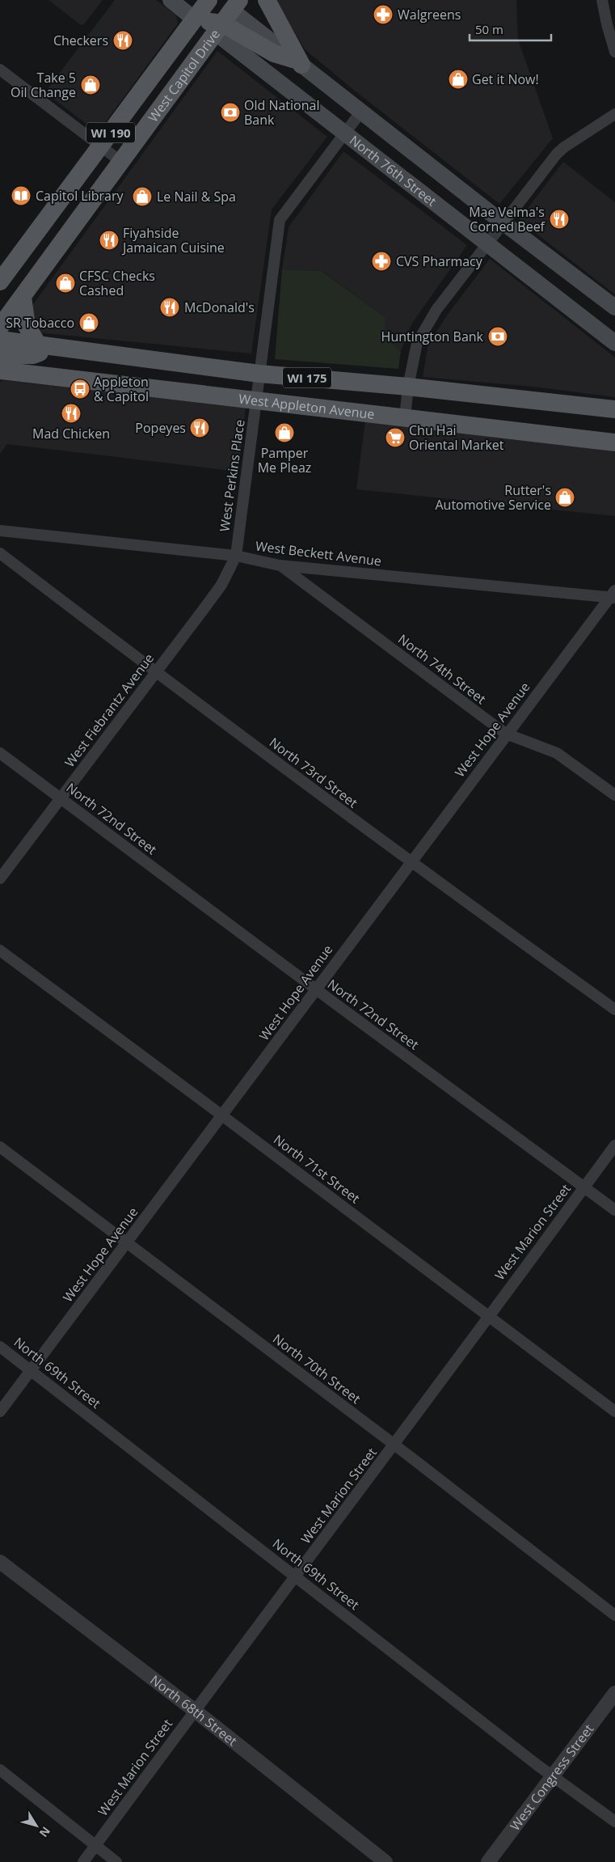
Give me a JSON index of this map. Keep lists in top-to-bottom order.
{
  "streets": {
    "main road": [
      "West Capitol Drive",
      "WI 190",
      "North 76th Street",
      "WI 175",
      "West Appleton Avenue"
    ],
    "street": [
      "West Perkins Place",
      "West Beckett Avenue",
      "North 74th Street",
      "West Fiebrantz Avenue",
      "West Hope Avenue",
      "North 73rd Street",
      "North 72nd Street",
      "North 71st Street",
      "West Marion Street",
      "North 70th Street",
      "North 69th Street",
      "North 68th Street",
      "West Congress Street"
    ]
  },
  "crossings": [
    ["West Capitol Drive", "North 76th Street"],
    ["North 76th Street", "West Perkins Place"],
    ["West Appleton Avenue", "West Perkins Place"],
    ["West Perkins Place", "West Beckett Avenue"],
    ["West Perkins Place", "West Fiebrantz Avenue"],
    ["West Beckett Avenue", "North 74th Street"],
    ["West Beckett Avenue", "West Fiebrantz Avenue"],
    ["West Beckett Avenue", "West Hope Avenue"],
    ["North 74th Street", "West Hope Avenue"],
    ["West Fiebrantz Avenue", "North 73rd Street"],
    ["West Fiebrantz Avenue", "North 72nd Street"],
    ["West Hope Avenue", "North 73rd Street"],
    ["West Hope Avenue", "North 72nd Street"],
    ["West Hope Avenue", "North 71st Street"],
    ["West Hope Avenue", "North 70th Street"],
    ["West Hope Avenue", "North 69th Street"],
    ["North 72nd Street", "West Marion Street"],
    ["North 71st Street", "West Marion Street"],
    ["West Marion Street", "North 70th Street"],
    ["West Marion Street", "North 69th Street"],
    ["West Marion Street", "North 68th Street"],
    ["North 69th Street", "West Congress Street"]
  ],
  "places": {
    "pharmacy": ["Walgreens", "CVS Pharmacy"],
    "restaurant": [
      "Checkers",
      "Mae Velma's Corned Beef",
      "Fiyahside Jamaican Cuisine",
      "McDonald's",
      "Mad Chicken",
      "Popeyes"
    ],
    "shop": [
      "Get it Now!",
      "Take 5 Oil Change",
      "Le Nail & Spa",
      "CFSC Checks Cashed",
      "SR Tobacco",
      "Pamper Me Pleaz",
      "Rutter's Automotive Service"
    ],
    "bank": ["Old National Bank", "Huntington Bank"],
    "library": ["Capitol Library"],
    "bus stop": ["Appleton & Capitol"],
    "supermarket": ["Chu Hai Oriental Market"]
  },
  "scale_bar": "50 m",
  "north": "bottom right"
}
